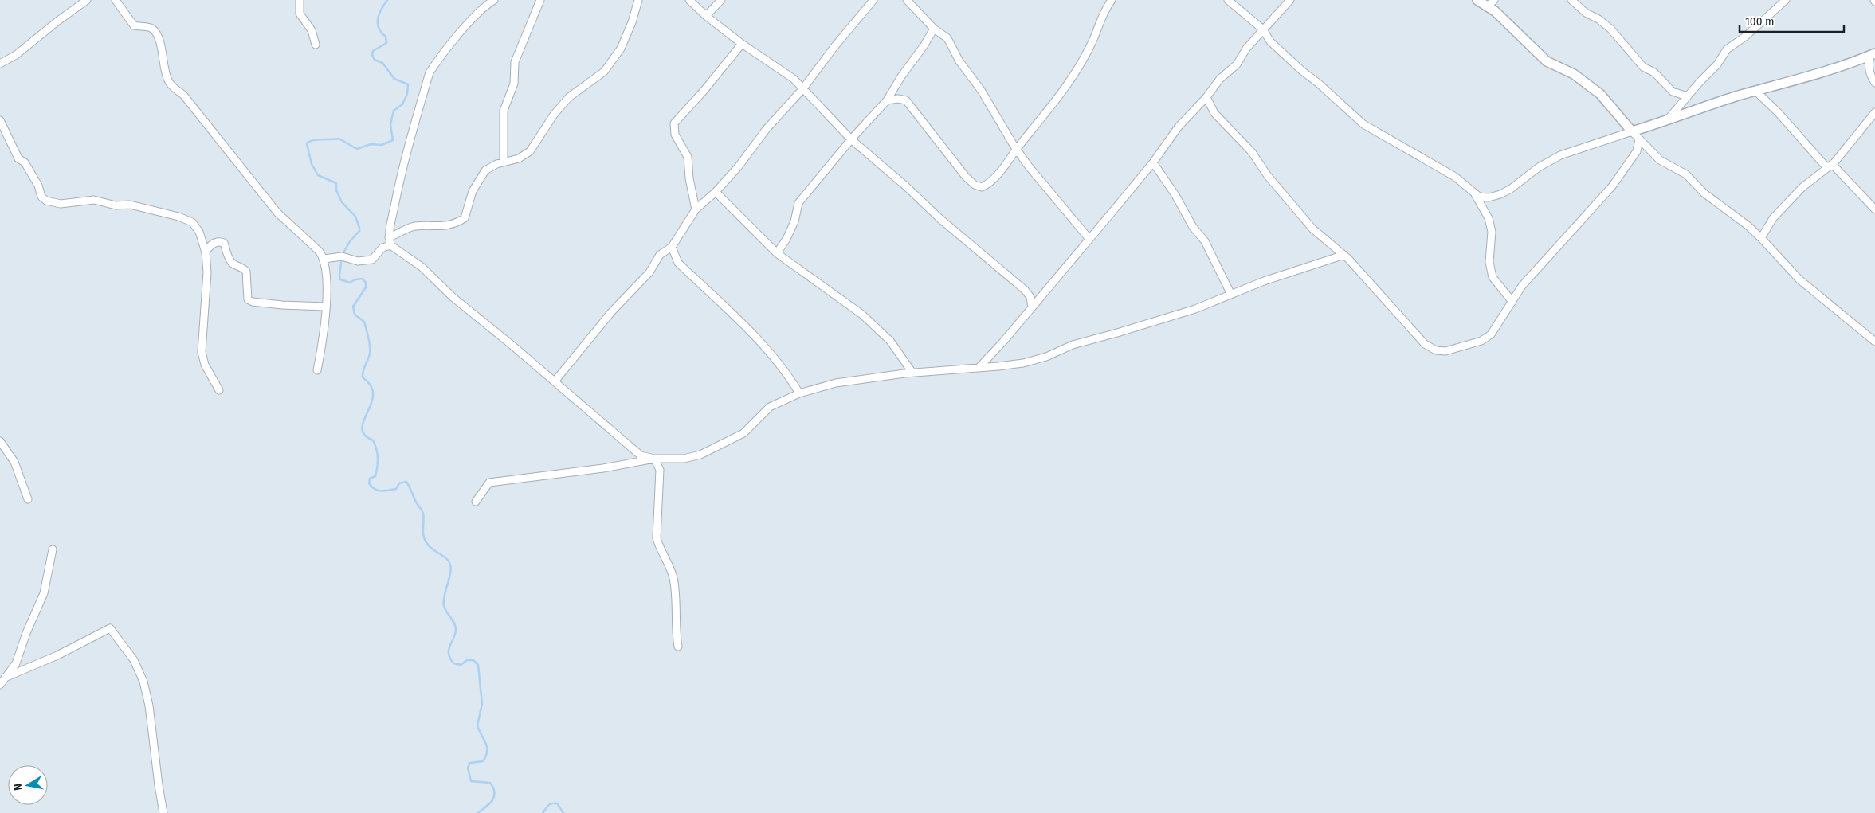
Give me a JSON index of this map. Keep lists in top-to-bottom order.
{
  "scale_bar": "100 m",
  "north": "left"
}
